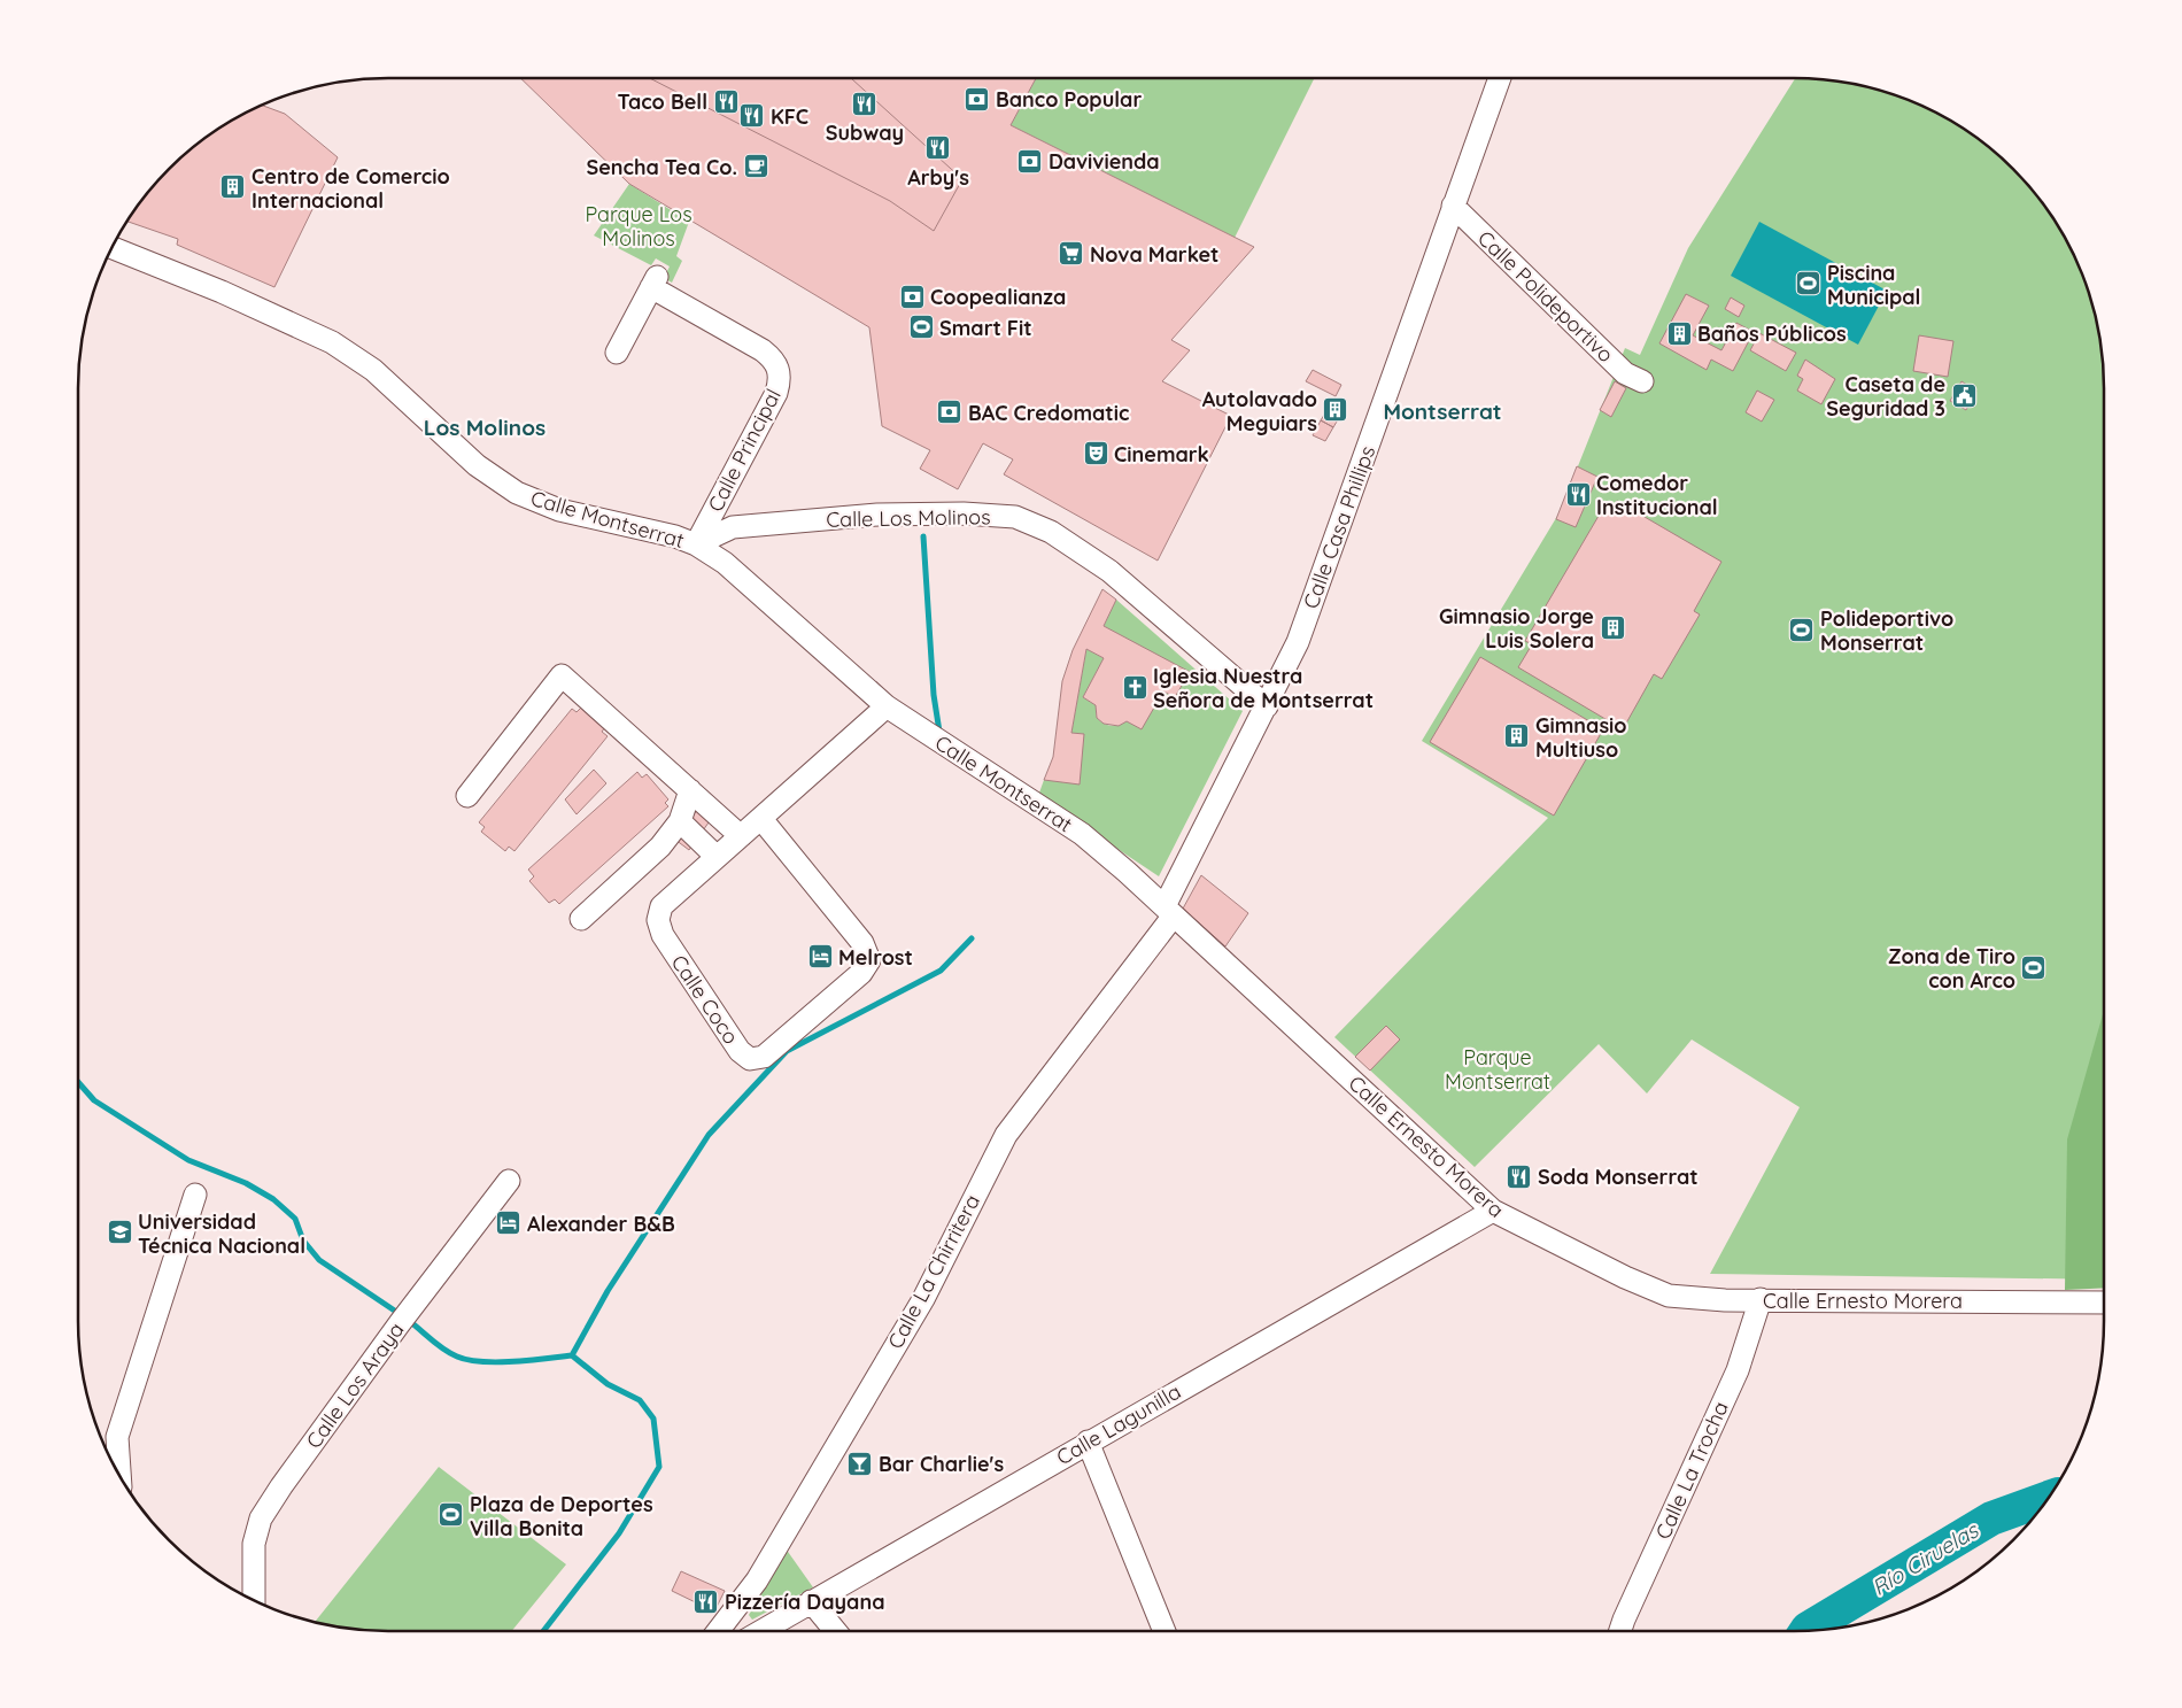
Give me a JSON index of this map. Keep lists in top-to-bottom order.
{
  "streets": {
    "street": [
      "Calle Polideportivo",
      "Calle Principal",
      "Calle Los Molinos",
      "Calle Montserrat",
      "Calle Casa Phillips",
      "Calle Coco",
      "Calle Ernesto Morera",
      "Calle La Chirritera",
      "Calle Los Araya",
      "Calle Lagunilla",
      "Calle La Trocha"
    ]
  },
  "crossings": [
    ["Calle Polideportivo", "Calle Casa Phillips"],
    ["Calle Principal", "Calle Los Molinos"],
    ["Calle Principal", "Calle Montserrat"],
    ["Calle Los Molinos", "Calle Montserrat"],
    ["Calle Los Molinos", "Calle Casa Phillips"],
    ["Calle Montserrat", "Calle Casa Phillips"],
    ["Calle Montserrat", "Calle Coco"],
    ["Calle Montserrat", "Calle Ernesto Morera"],
    ["Calle Montserrat", "Calle La Chirritera"],
    ["Calle Casa Phillips", "Calle Ernesto Morera"],
    ["Calle Casa Phillips", "Calle La Chirritera"],
    ["Calle Ernesto Morera", "Calle La Chirritera"],
    ["Calle Ernesto Morera", "Calle Lagunilla"],
    ["Calle Ernesto Morera", "Calle La Trocha"]
  ],
  "districts": ["Montserrat", "Los Molinos"],
  "water": ["Río Ciruelas"],
  "parks": ["Parque Los Molinos", "Parque Montserrat"],
  "places": {
    "bank": [
      "Banco Popular",
      "Davivienda",
      "Coopealianza",
      "BAC Credomatic"
    ],
    "restaurant": [
      "Taco Bell",
      "Subway",
      "KFC",
      "Arby's",
      "Comedor Institucional",
      "Soda Monserrat",
      "Pizzería Dayana"
    ],
    "cafe": ["Sencha Tea Co."],
    "building": [
      "Centro de Comercio Internacional",
      "Baños Públicos",
      "Autolavado Meguiars",
      "Gimnasio Jorge Luis Solera",
      "Gimnasio Multiuso"
    ],
    "supermarket": ["Nova Market"],
    "sports": [
      "Piscina Municipal",
      "Smart Fit",
      "Polideportivo Monserrat",
      "Zona de Tiro con Arco",
      "Plaza de Deportes Villa Bonita"
    ],
    "public building": ["Caseta de Seguridad 3"],
    "theatre": ["Cinemark"],
    "church": ["Iglesia Nuestra Señora de Montserrat"],
    "hotel": ["Melrost", "Alexander B&B"],
    "school or university": ["Universidad Técnica Nacional"],
    "bar": ["Bar Charlie's"]
  }
}
